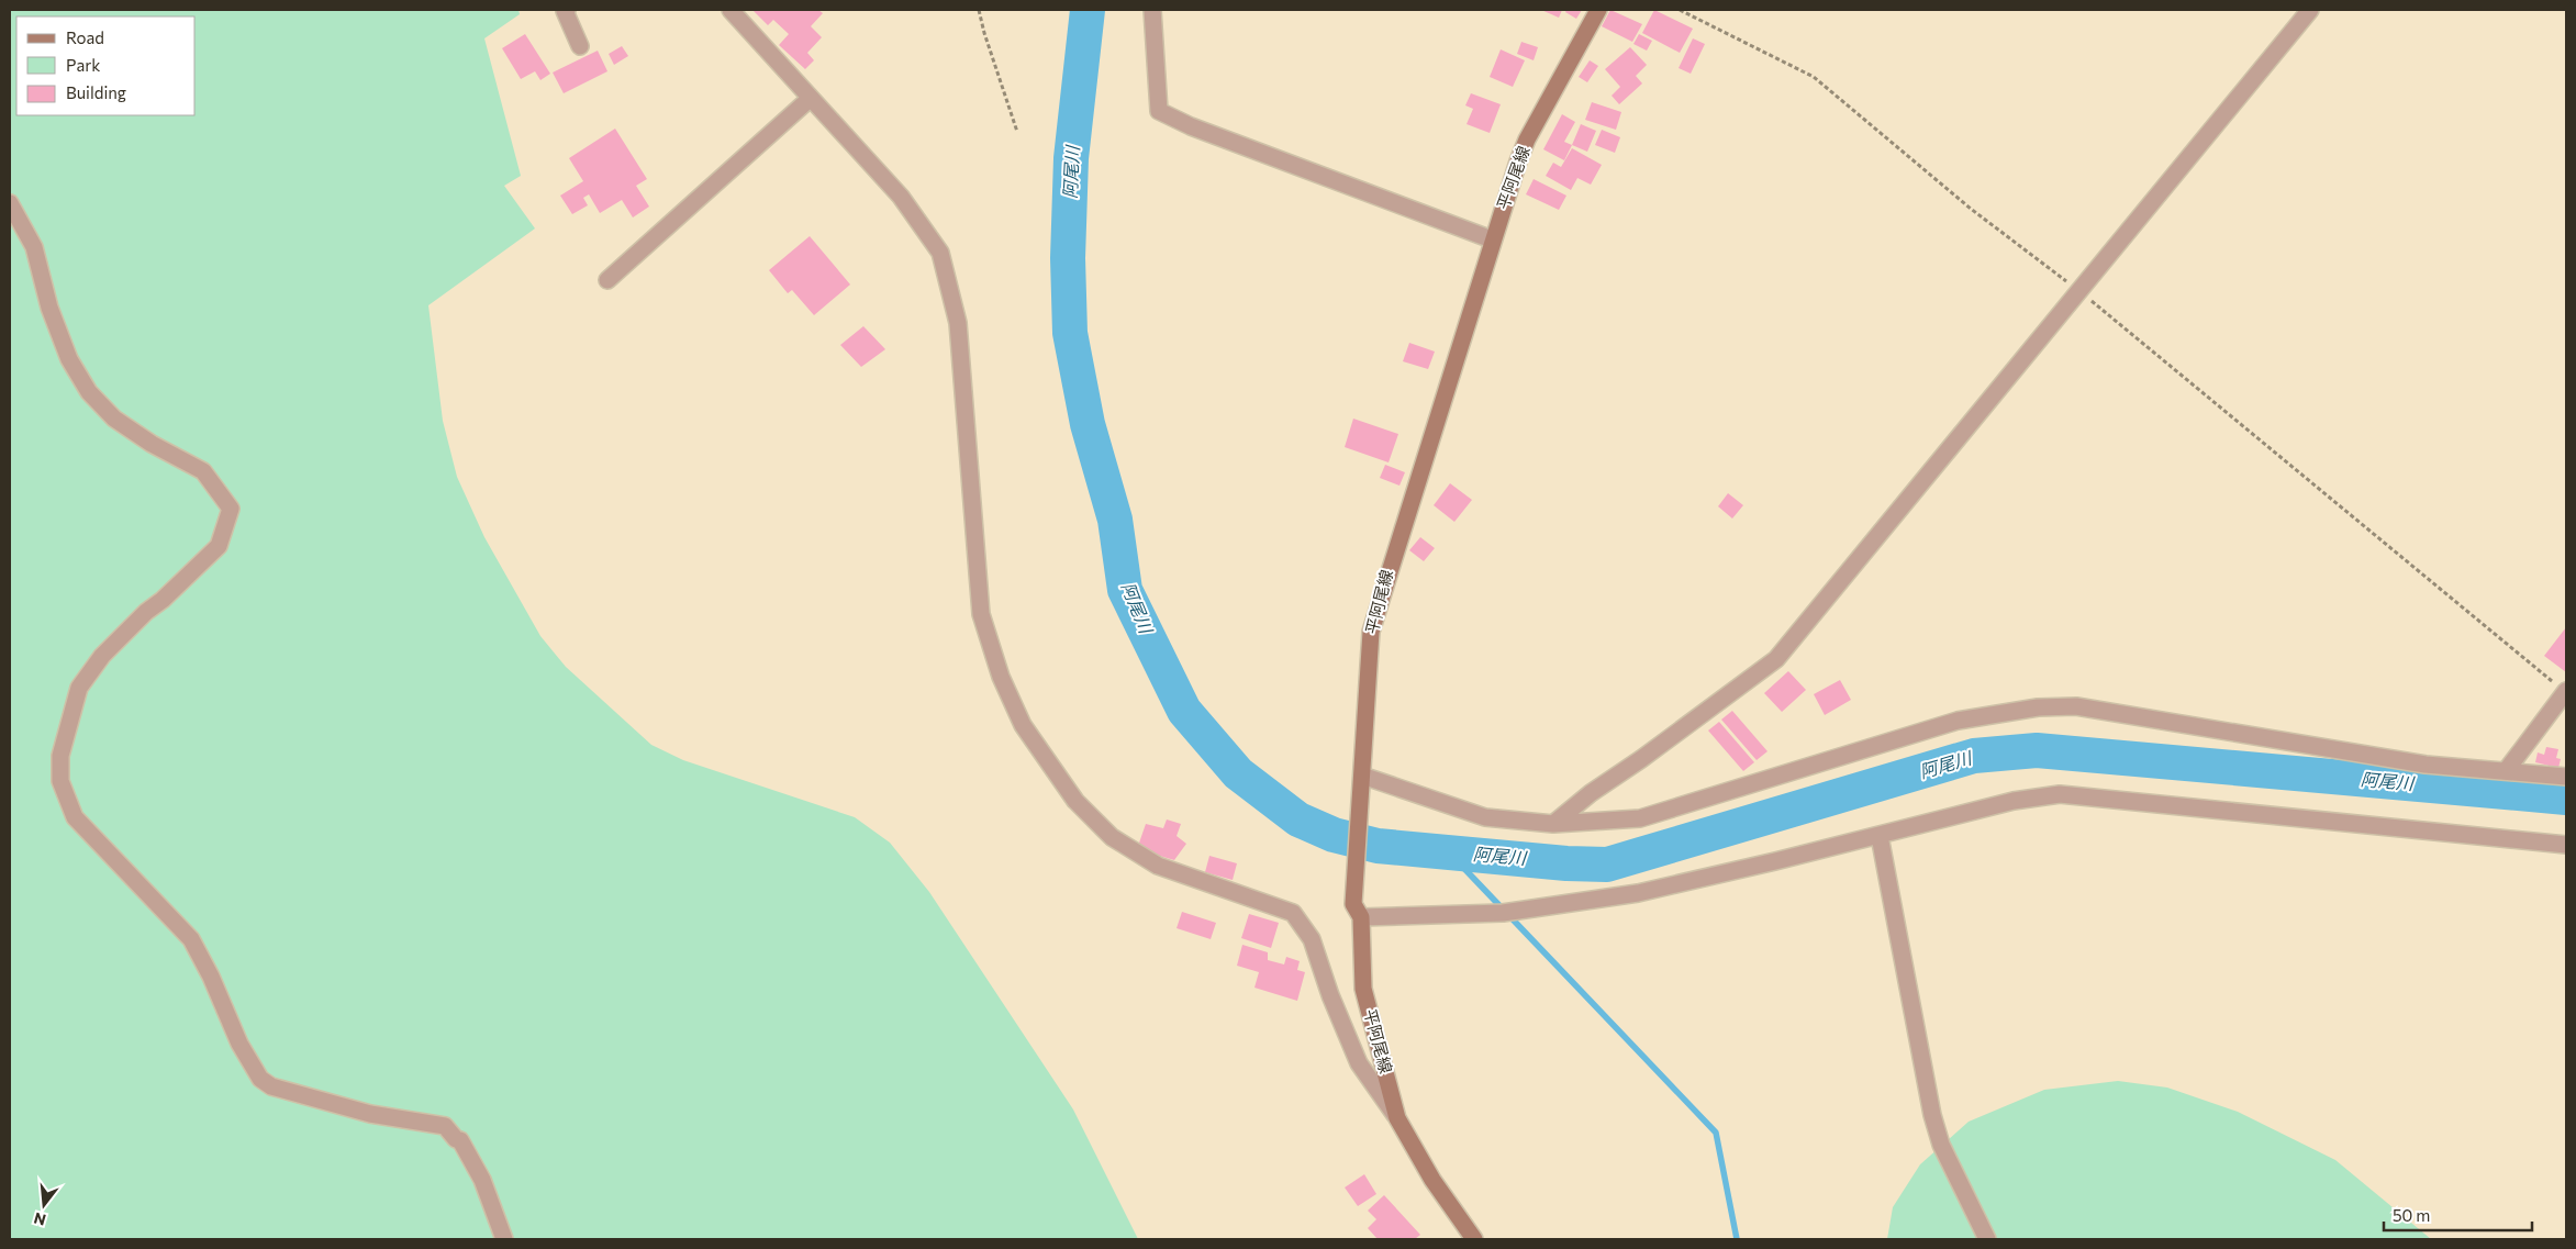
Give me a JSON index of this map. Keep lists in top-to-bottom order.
{
  "streets": {
    "main road": ["平阿尾線"]
  },
  "water": ["阿尾川"],
  "legend": ["Road", "Park", "Building"],
  "scale_bar": "50 m",
  "north": "bottom"
}
